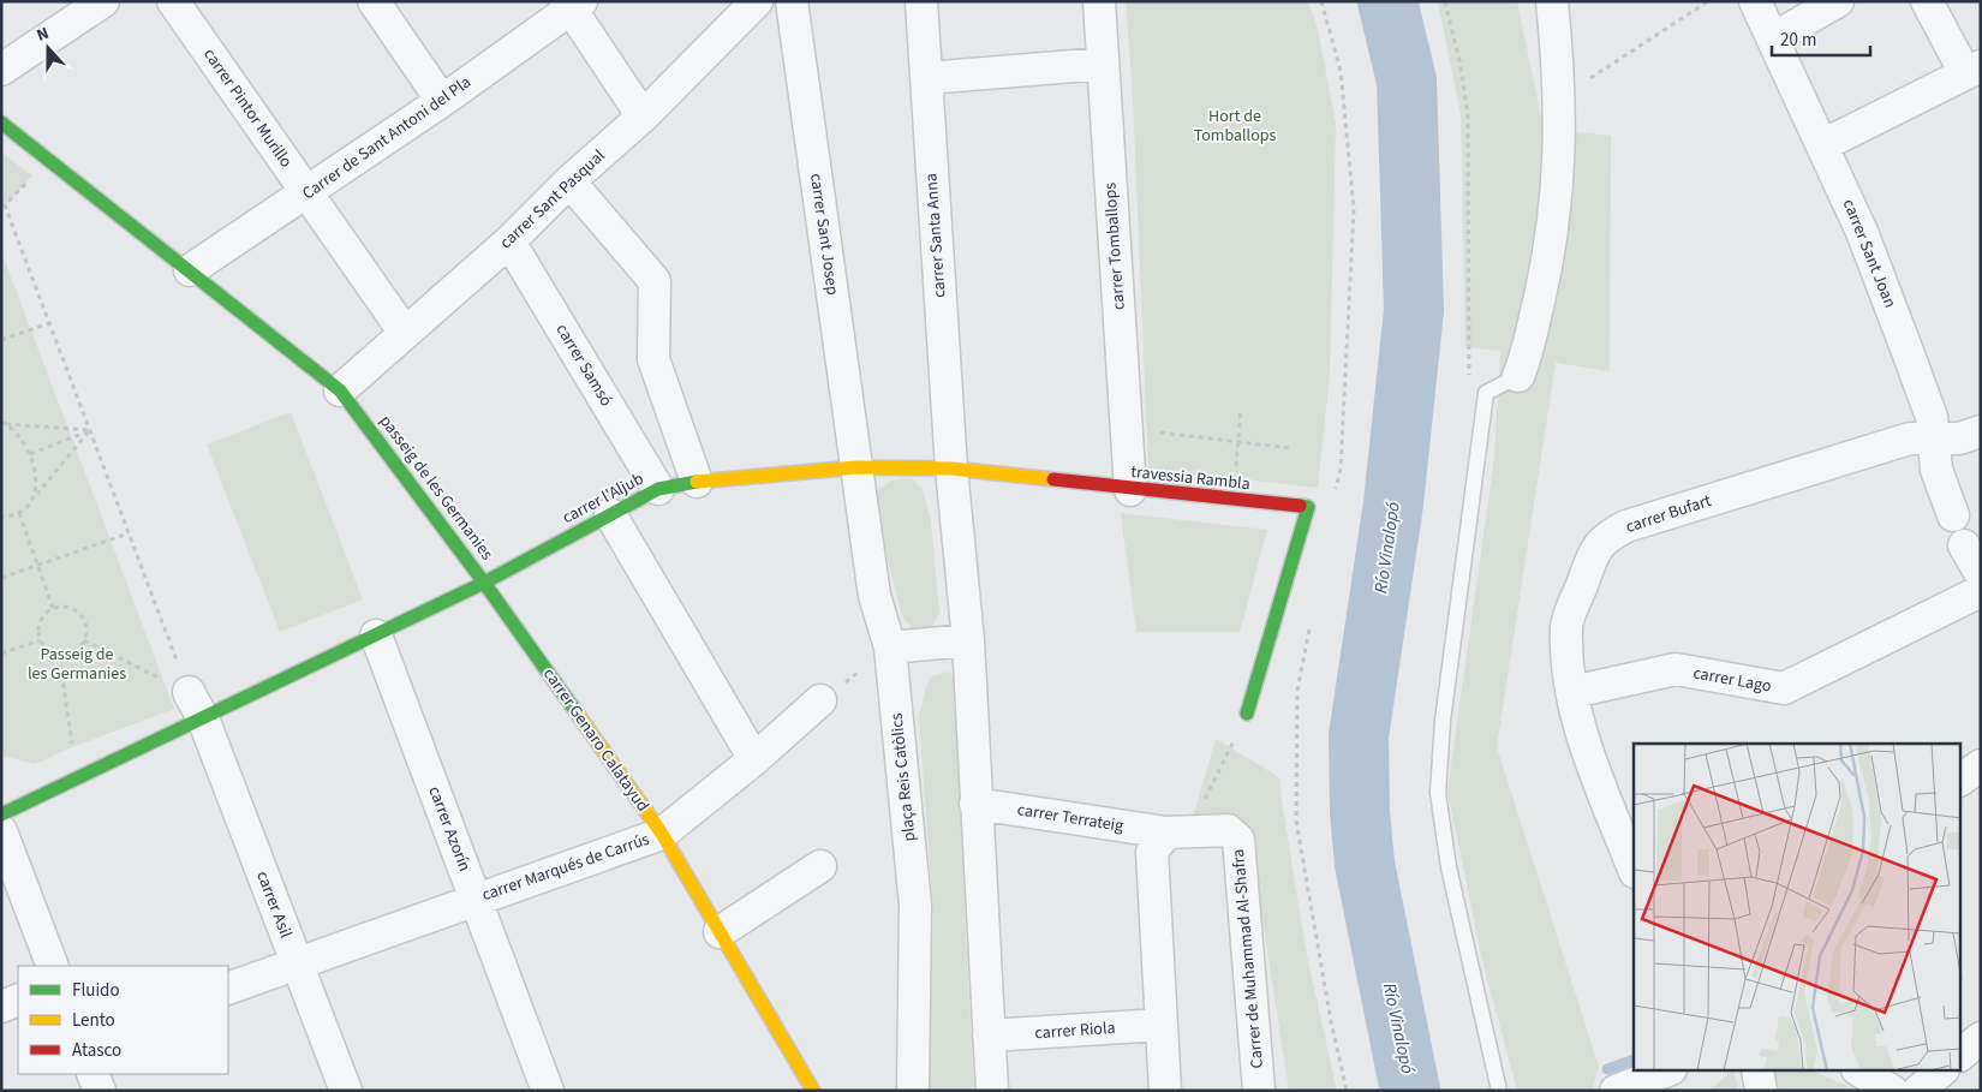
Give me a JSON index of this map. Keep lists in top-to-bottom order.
{
  "streets": {
    "street": [
      "carrer Pintor Murillo",
      "Carrer de Sant Antoni del Pla",
      "carrer Sant Pasqual",
      "carrer Sant Josep",
      "carrer Santa Anna",
      "carrer Tomballops",
      "carrer Sant Joan",
      "carrer Samsó",
      "travessia Rambla",
      "passeig de les Germanies",
      "carrer l'Aljub",
      "carrer Bufart",
      "carrer Lago",
      "carrer Genaro Calatayud",
      "plaça Reis Catòlics",
      "carrer Terrateig",
      "carrer Azorín",
      "carrer Marqués de Carrús",
      "carrer Asil",
      "Carrer de Muhammad Al-Shafra",
      "carrer Riola"
    ]
  },
  "crossings": [
    ["carrer Pintor Murillo", "Carrer de Sant Antoni del Pla"],
    ["carrer Pintor Murillo", "carrer Sant Pasqual"],
    ["Carrer de Sant Antoni del Pla", "passeig de les Germanies"],
    ["carrer Sant Pasqual", "carrer Samsó"],
    ["carrer Sant Pasqual", "passeig de les Germanies"],
    ["carrer Sant Josep", "travessia Rambla"],
    ["carrer Sant Josep", "carrer l'Aljub"],
    ["carrer Sant Josep", "plaça Reis Catòlics"],
    ["carrer Santa Anna", "travessia Rambla"],
    ["carrer Tomballops", "travessia Rambla"],
    ["carrer Sant Joan", "carrer Bufart"],
    ["carrer Samsó", "carrer l'Aljub"],
    ["travessia Rambla", "carrer l'Aljub"],
    ["travessia Rambla", "plaça Reis Catòlics"],
    ["passeig de les Germanies", "carrer l'Aljub"],
    ["passeig de les Germanies", "carrer Genaro Calatayud"],
    ["passeig de les Germanies", "carrer Azorín"],
    ["passeig de les Germanies", "carrer Asil"],
    ["carrer l'Aljub", "carrer Genaro Calatayud"],
    ["carrer l'Aljub", "plaça Reis Catòlics"],
    ["carrer Bufart", "carrer Lago"],
    ["carrer Genaro Calatayud", "carrer Marqués de Carrús"],
    ["carrer Terrateig", "Carrer de Muhammad Al-Shafra"],
    ["carrer Azorín", "carrer Marqués de Carrús"],
    ["carrer Marqués de Carrús", "carrer Asil"]
  ],
  "water": ["Río Vinalopó"],
  "parks": ["Hort de Tomballops", "Passeig de les Germanies"],
  "legend": ["Fluido", "Lento", "Atasco"],
  "scale_bar": "20 m",
  "north": "top"
}
